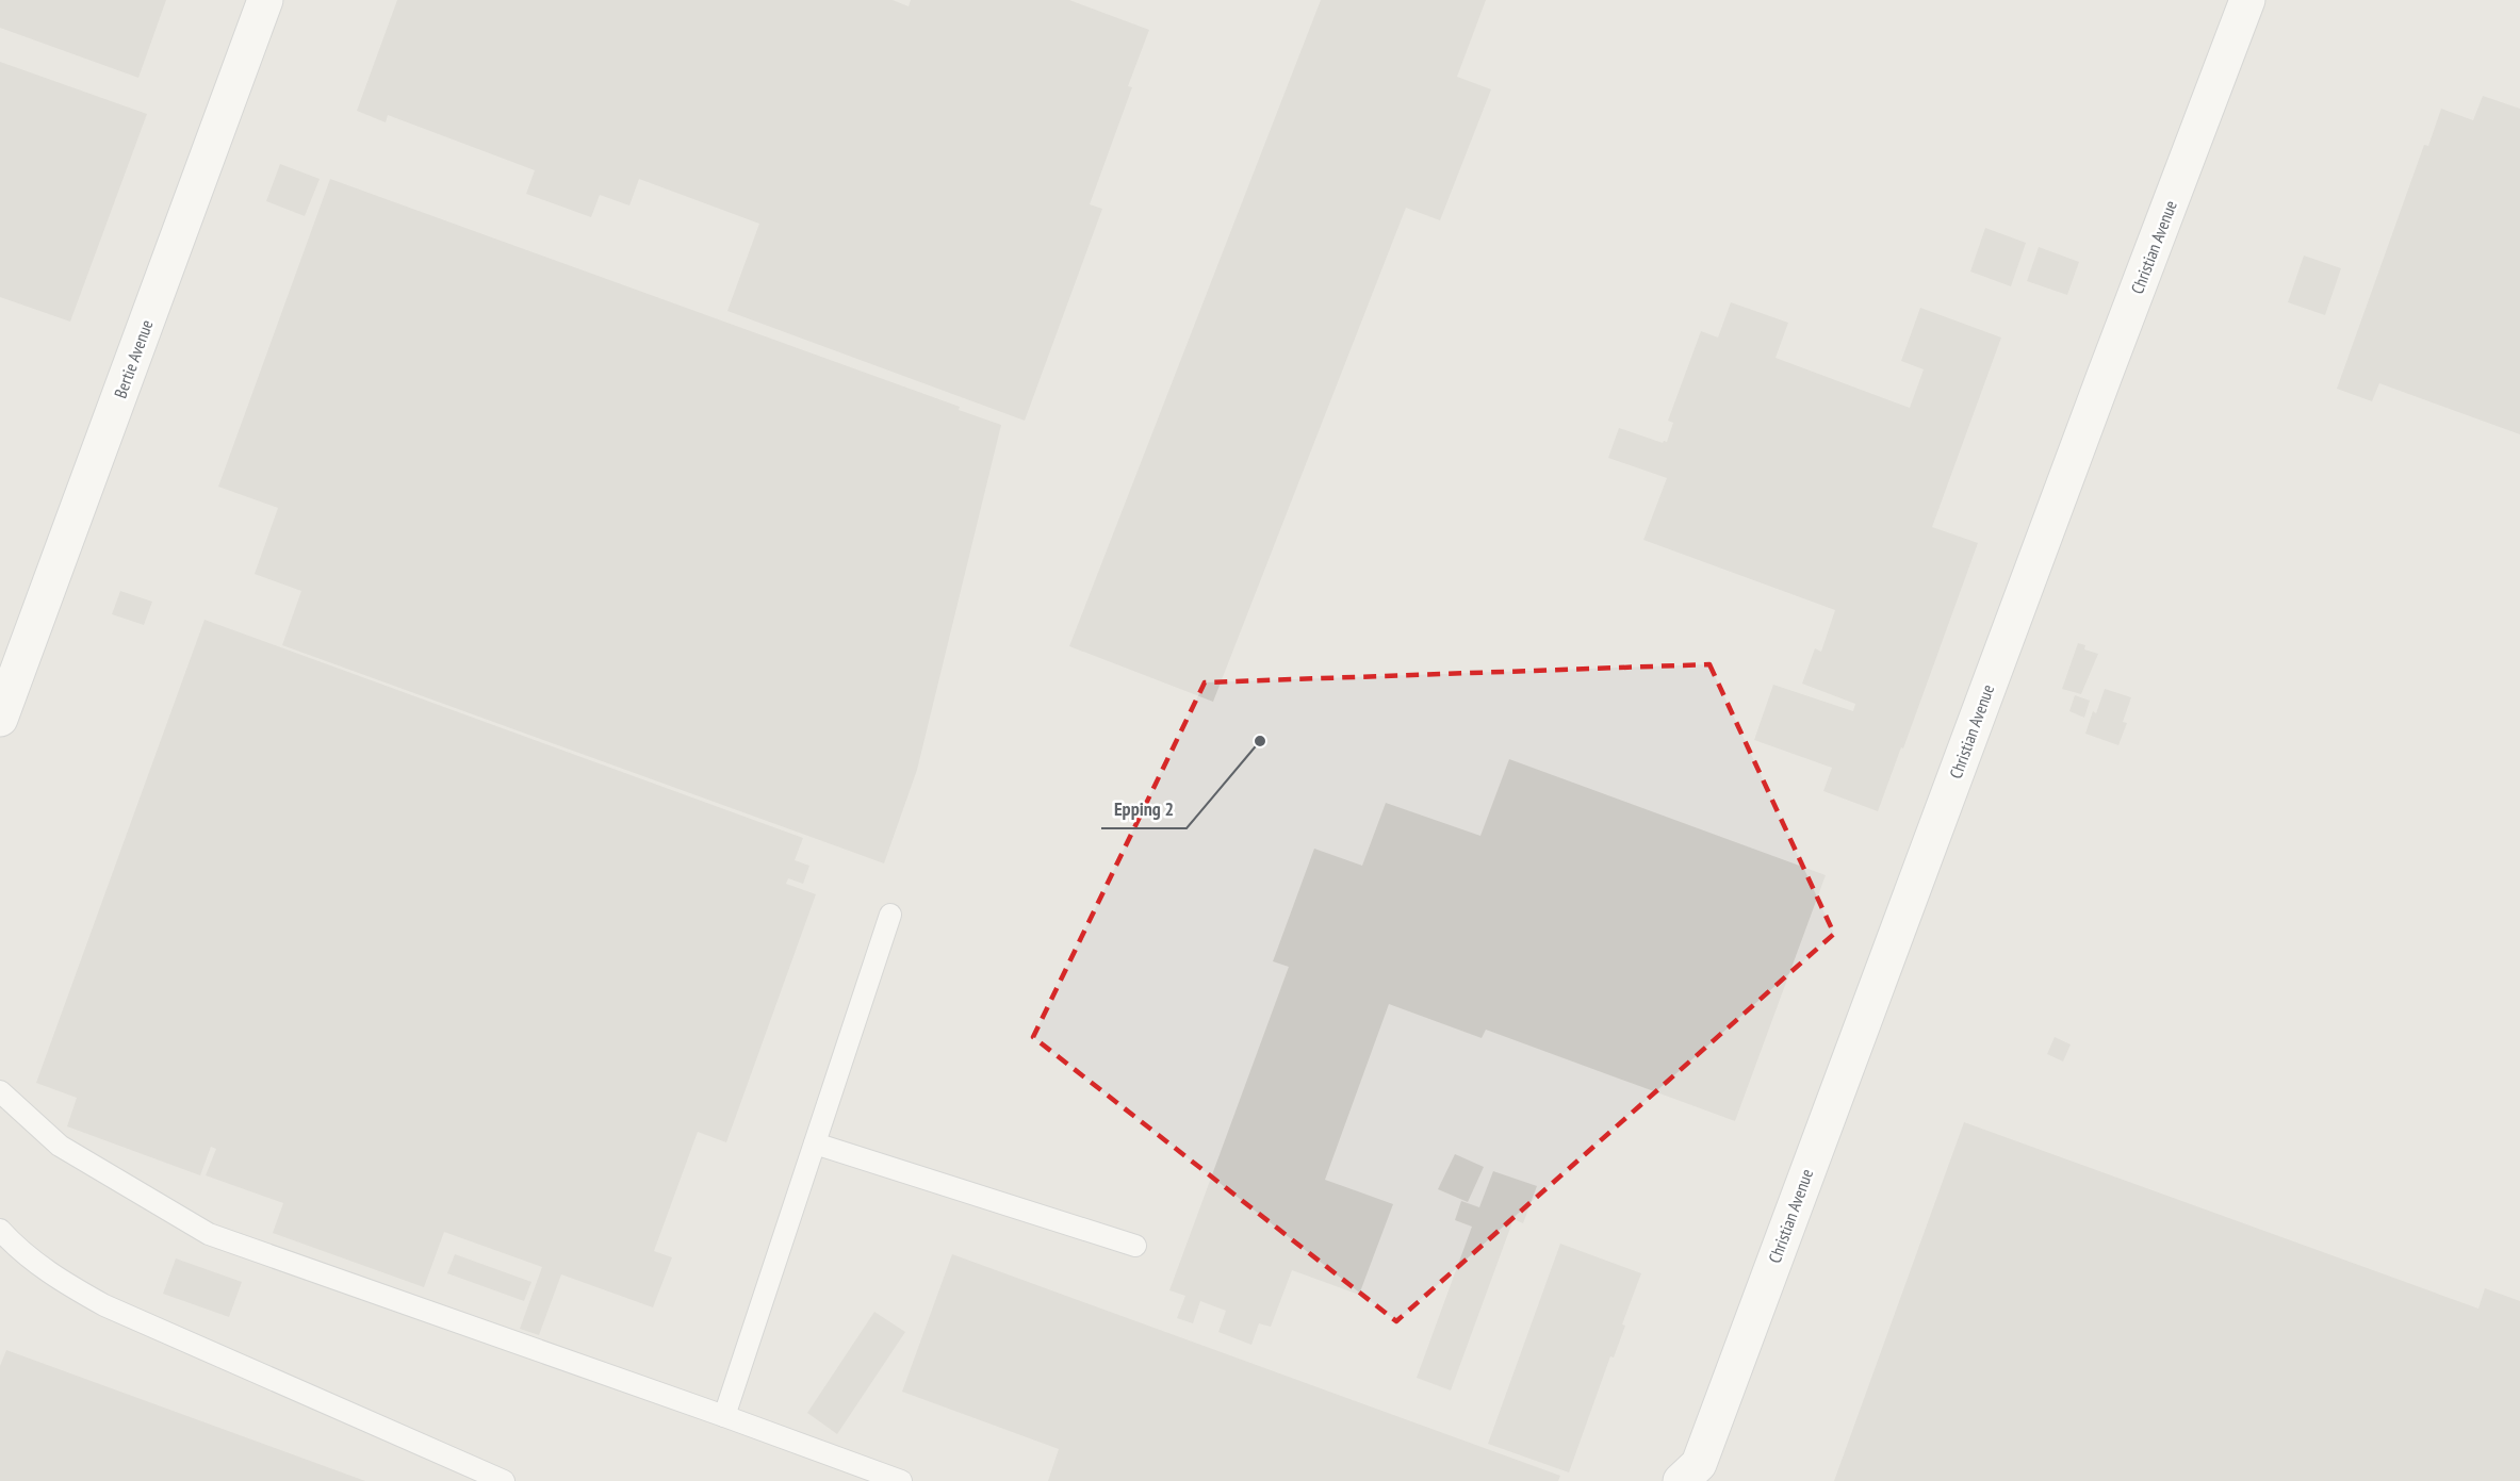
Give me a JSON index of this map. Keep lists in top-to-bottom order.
{
  "streets": {
    "street": ["Christian Avenue", "Bertie Avenue"]
  },
  "places": ["Epping 2"]
}
